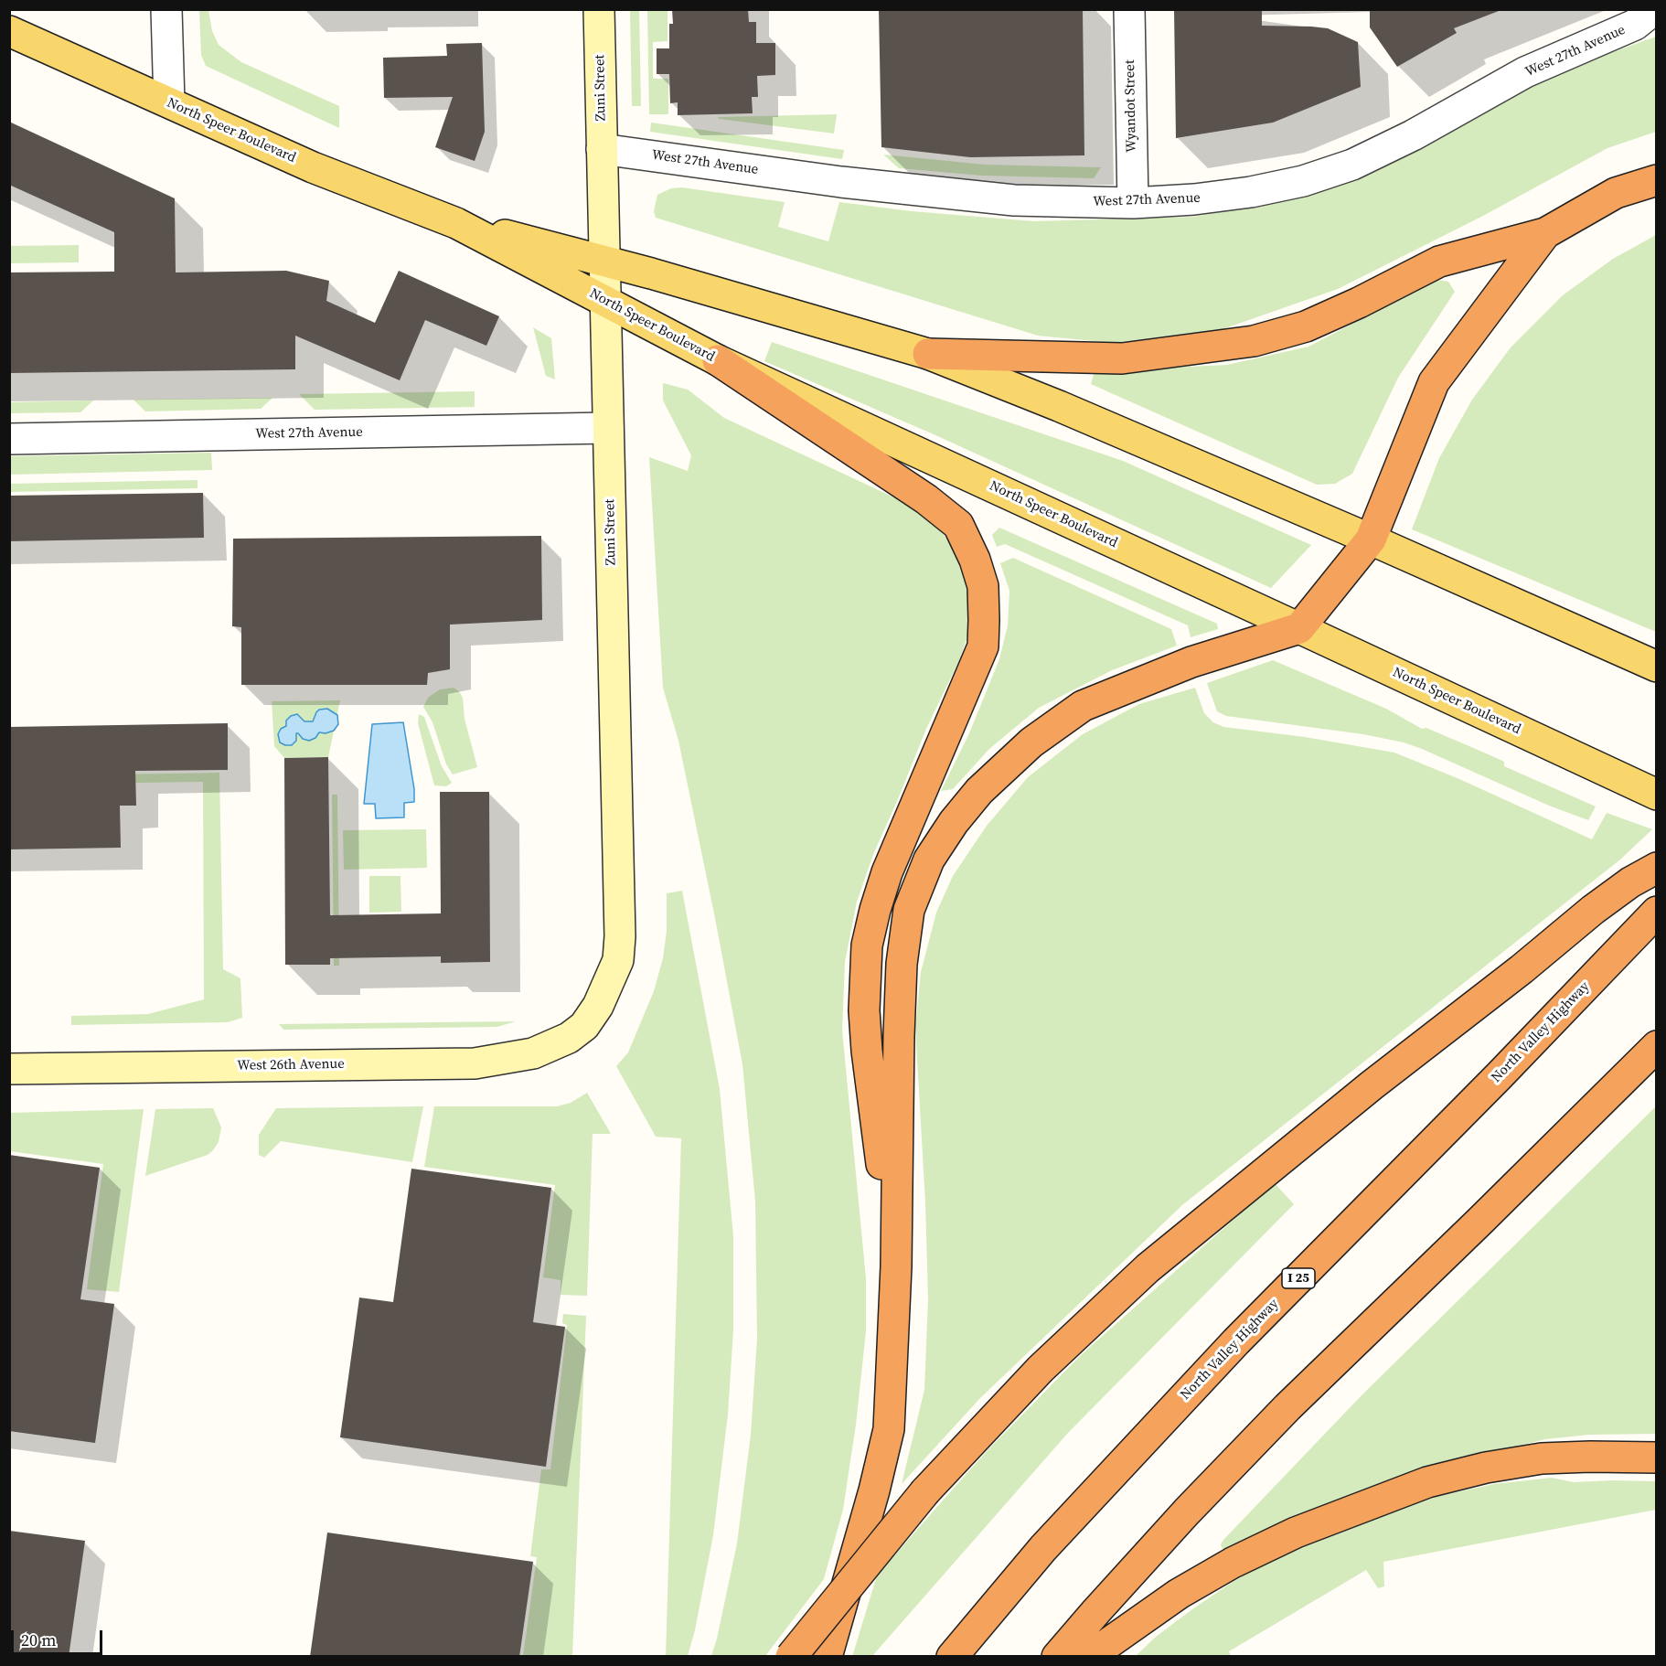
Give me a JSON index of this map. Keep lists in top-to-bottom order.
{
  "streets": {
    "highway": ["North Valley Highway", "I 25"],
    "main road": ["North Speer Boulevard"],
    "street": [
      "West 27th Avenue",
      "Zuni Street",
      "Wyandot Street",
      "West 26th Avenue"
    ]
  },
  "crossings": [
    ["West 27th Avenue", "Zuni Street"],
    ["West 27th Avenue", "Wyandot Street"],
    ["Zuni Street", "North Speer Boulevard"],
    ["Zuni Street", "West 26th Avenue"]
  ],
  "scale_bar": "20 m"
}
